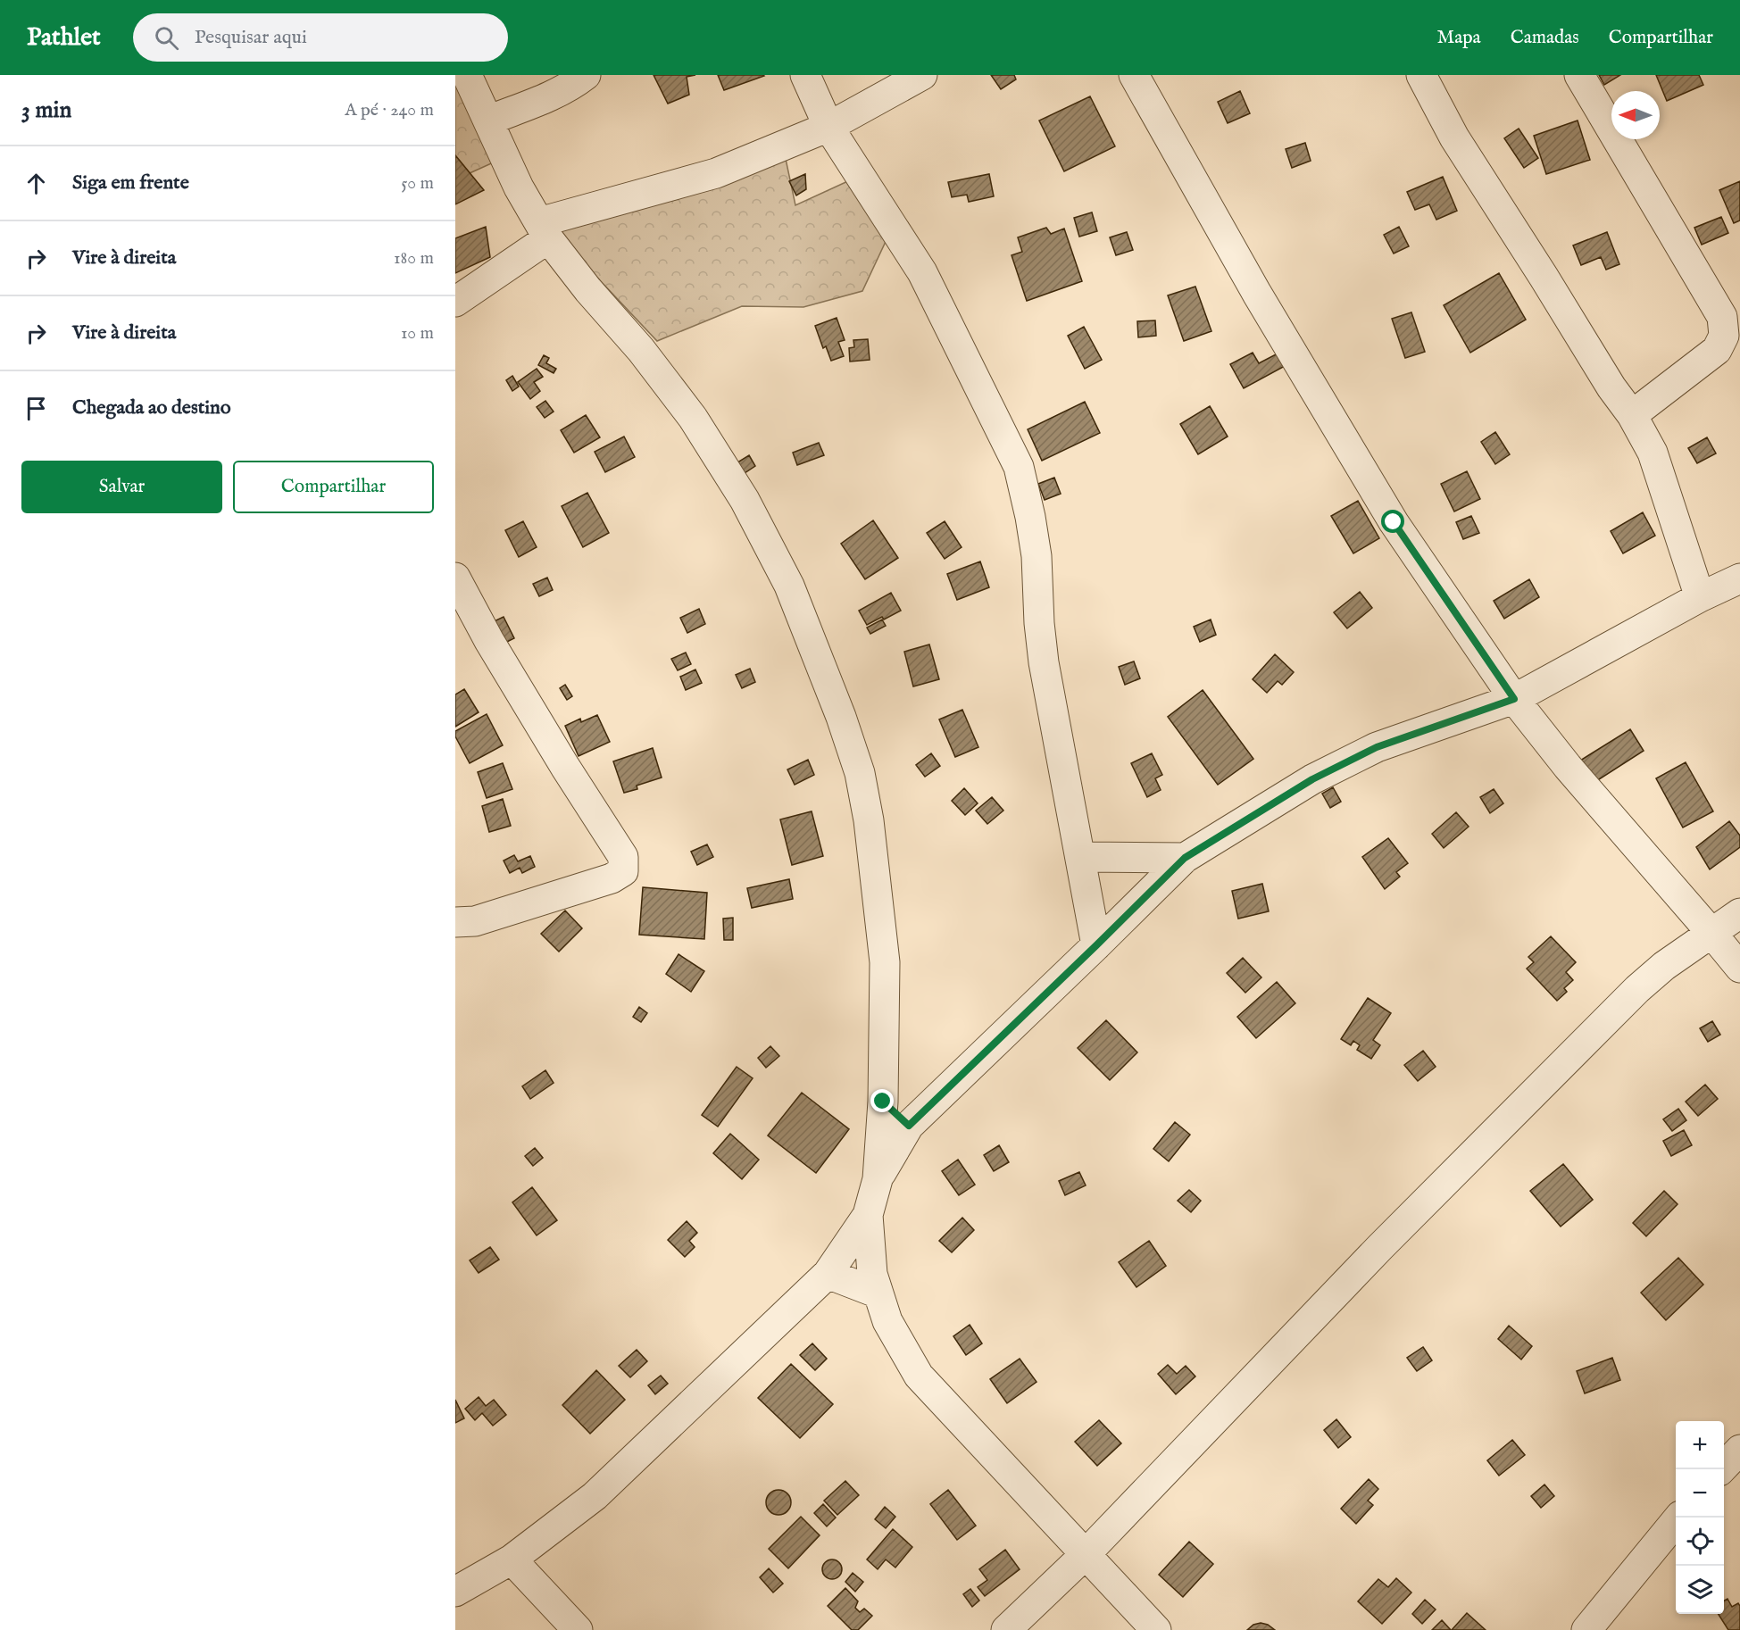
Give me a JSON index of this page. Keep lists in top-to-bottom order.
{
  "north": "left",
  "page": {
    "header": "Pathlet",
    "search": "Pesquisar aqui",
    "nav": ["Mapa", "Camadas", "Compartilhar"],
    "heading": ["3 min", "A pé · 240 m"],
    "list": [
      ["Siga em frente", "50 m"],
      ["Vire à direita", "180 m"],
      ["Vire à direita", "10 m"],
      "Chegada ao destino"
    ],
    "buttons": ["Salvar", "Compartilhar"],
    "map_buttons": ["+", "−"]
  }
}
